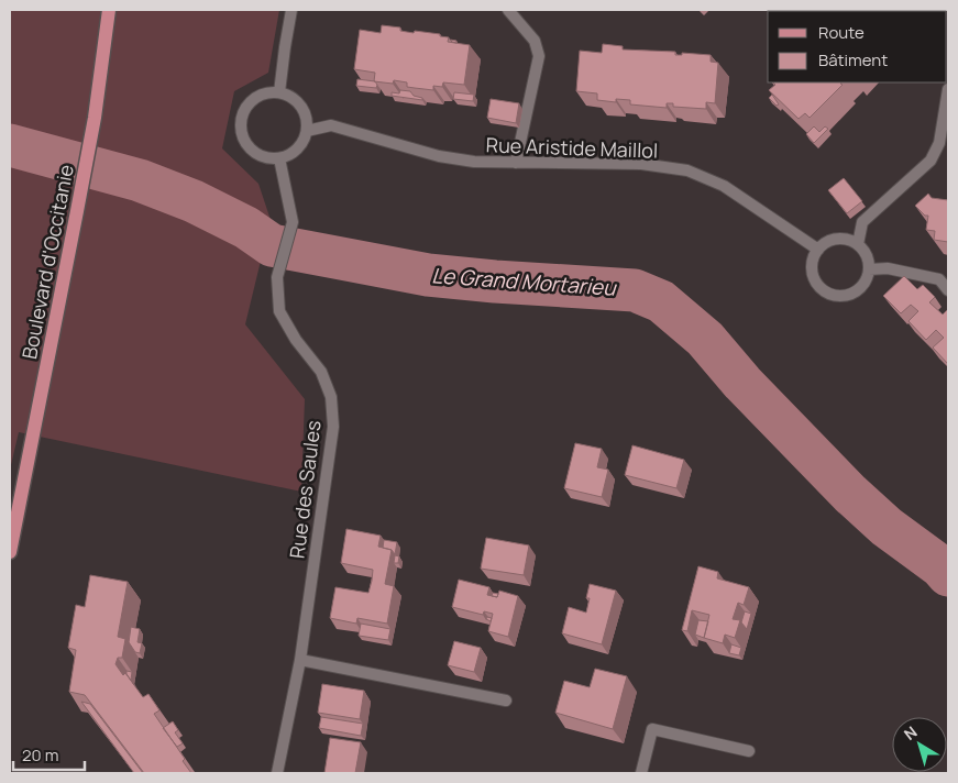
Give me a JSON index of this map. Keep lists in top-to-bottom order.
{
  "streets": {
    "main road": ["Boulevard d'Occitanie"],
    "street": ["Rue Aristide Maillol", "Rue des Saules"]
  },
  "crossings": [
    ["Rue Aristide Maillol", "Rue des Saules"]
  ],
  "water": ["Le Grand Mortarieu"],
  "legend": ["Route", "Bâtiment"],
  "scale_bar": "20 m",
  "north": "top left"
}
